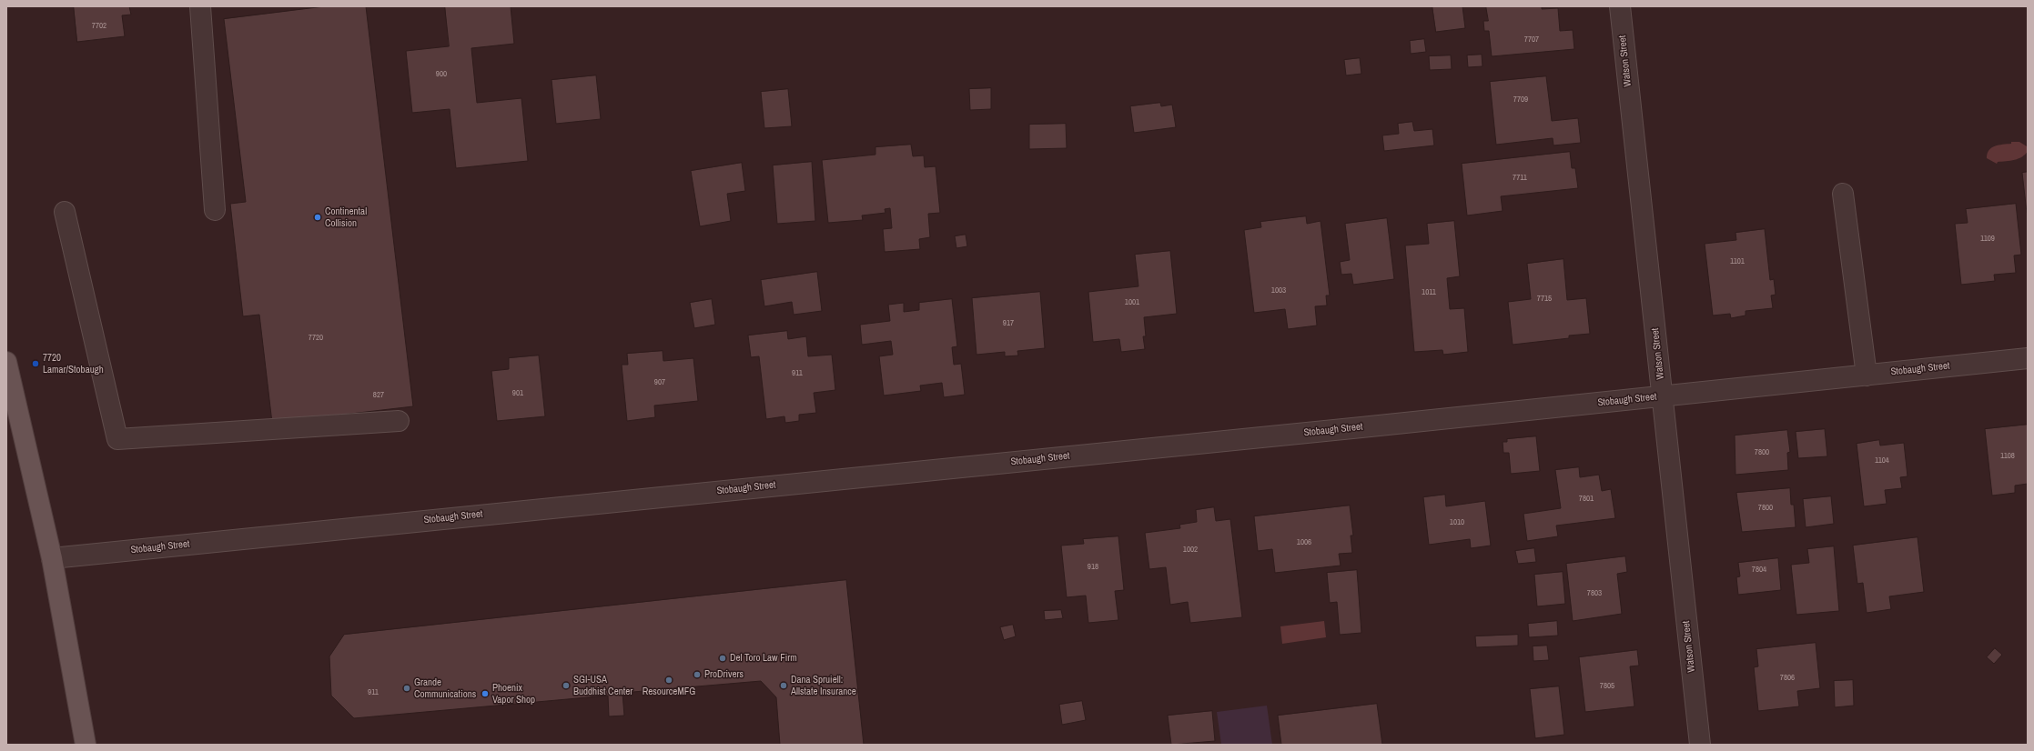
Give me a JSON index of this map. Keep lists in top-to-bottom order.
{
  "streets": {
    "street": ["Watson Street", "Stobaugh Street"]
  },
  "crossings": [
    ["Watson Street", "Stobaugh Street"]
  ],
  "places": [
    "Continental Collision",
    "7720 Lamar/Stobaugh",
    "Del Toro Law Firm",
    "ProDrivers",
    "ResourceMFG",
    "SGI-USA Buddhist Center",
    "Dana Spruiell: Allstate Insurance",
    "Grande Communications",
    "Phoenix Vapor Shop"
  ],
  "house_numbers": [
    "7702",
    "7707",
    "900",
    "7709",
    "7711",
    "1109",
    "1101",
    "1003",
    "1011",
    "7715",
    "1001",
    "917",
    "7720",
    "911",
    "907",
    "901",
    "827",
    "7800",
    "1108",
    "1104",
    "7801",
    "7800",
    "1010",
    "1006",
    "1002",
    "918",
    "7804",
    "7803",
    "7806",
    "7805",
    "911"
  ]
}
